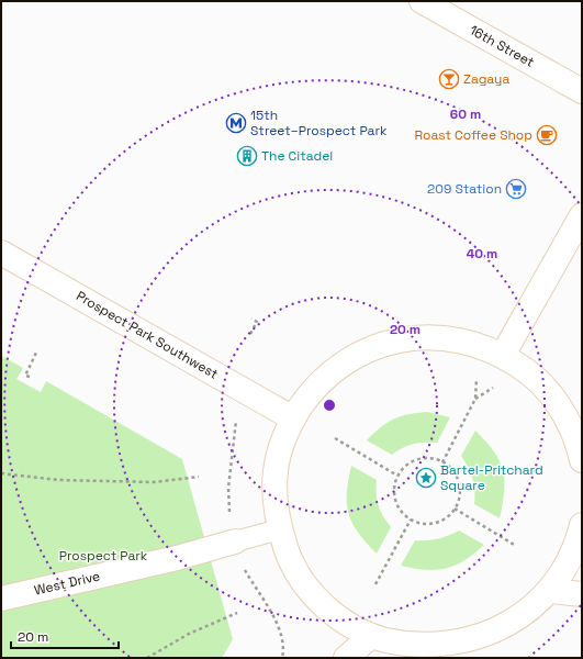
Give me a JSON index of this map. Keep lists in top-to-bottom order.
{
  "streets": {
    "street": ["16th Street", "Prospect Park Southwest", "West Drive"]
  },
  "parks": ["Prospect Park"],
  "places": {
    "bar": ["Zagaya"],
    "metro station": ["15th Street–Prospect Park"],
    "cafe": ["Roast Coffee Shop"],
    "building": ["The Citadel"],
    "supermarket": ["209 Station"],
    "place": ["Bartel-Pritchard Square"]
  },
  "scale_bar": "20 m",
  "rings": ["60 m", "40 m", "20 m"]
}
